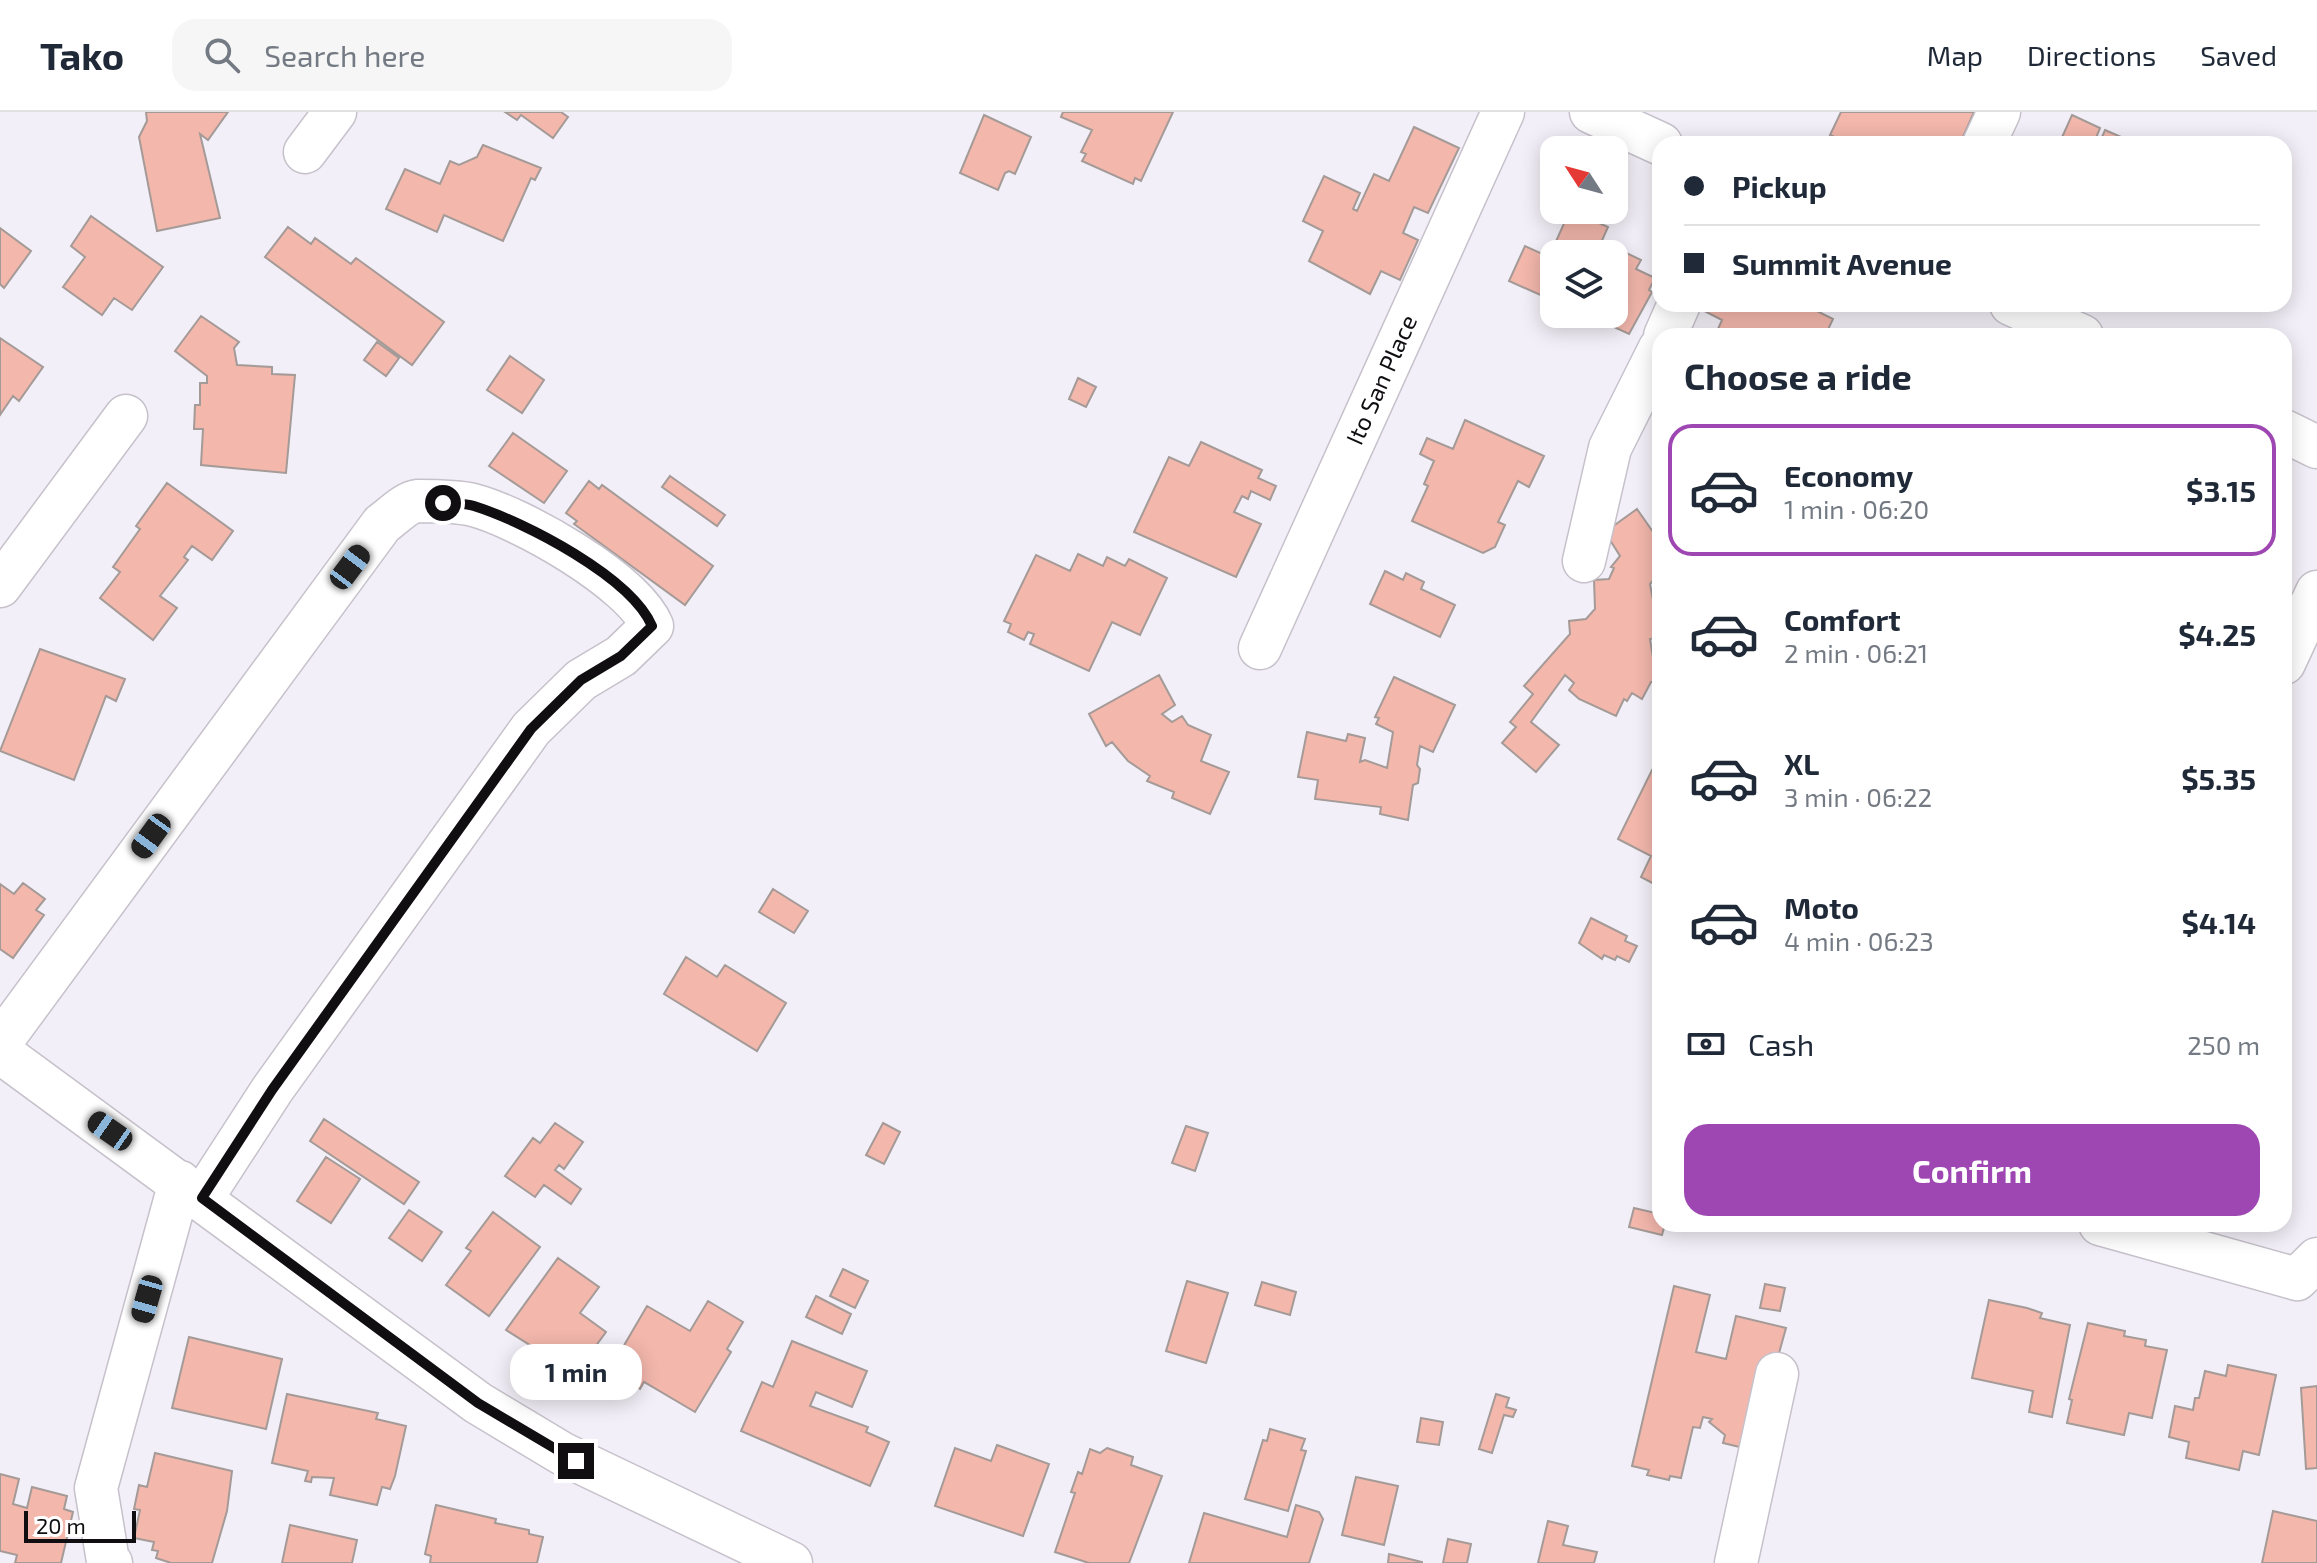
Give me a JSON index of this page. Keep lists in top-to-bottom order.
{
  "streets": {
    "street": ["Ito San Place"]
  },
  "scale_bar": "20 m",
  "north": "top left",
  "page": {
    "header": "Tako",
    "search": "Search here",
    "nav": ["Map", "Directions", "Saved"],
    "banner": ["Pickup", "Summit Avenue"],
    "heading": "Choose a ride",
    "list": [
      {
        "name": "Economy",
        "note": "1 min · 06:20",
        "value": "$3.15"
      },
      {
        "name": "Comfort",
        "note": "2 min · 06:21",
        "value": "$4.25"
      },
      {
        "name": "XL",
        "note": "3 min · 06:22",
        "value": "$5.35"
      },
      {
        "name": "Moto",
        "note": "4 min · 06:23",
        "value": "$4.14"
      }
    ],
    "pay": ["Cash", "250 m"],
    "buttons": "Confirm",
    "bubble": "1 min",
    "scale": "20 m"
  }
}
